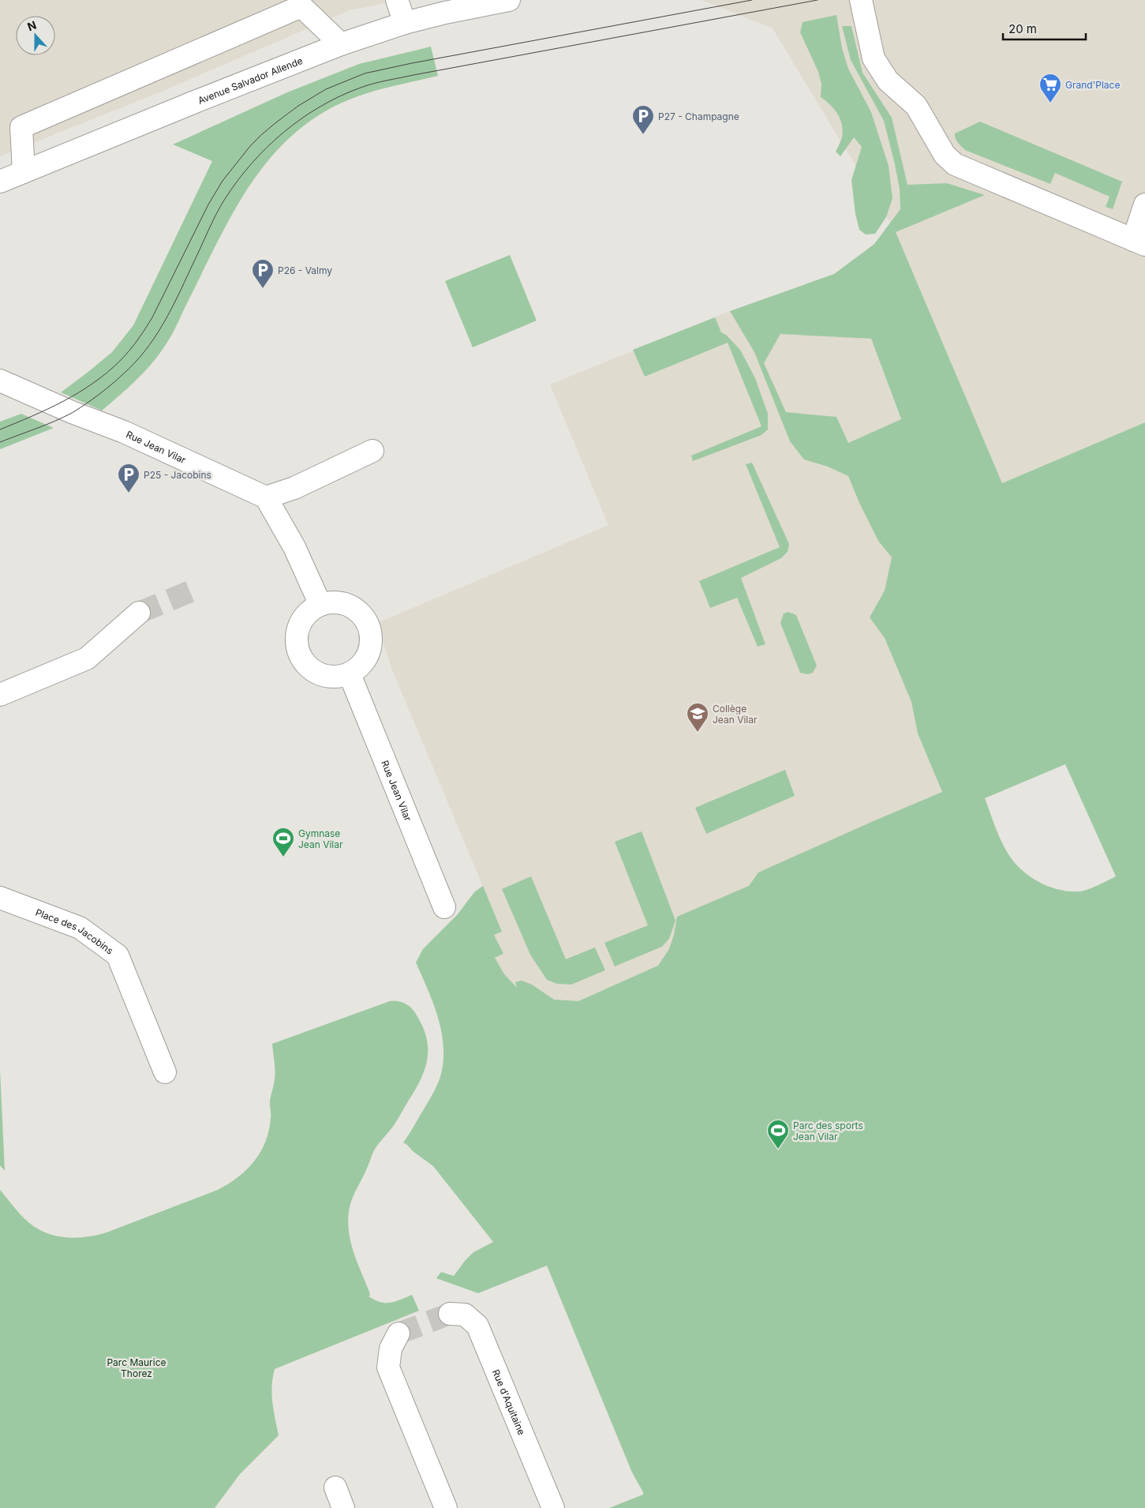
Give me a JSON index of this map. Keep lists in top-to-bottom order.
{
  "streets": {
    "street": [
      "Avenue Salvador Allende",
      "Rue Jean Vilar",
      "Place des Jacobins",
      "Rue d'Aquitaine"
    ]
  },
  "parks": ["Parc Maurice Thorez"],
  "places": {
    "supermarket": ["Grand'Place"],
    "parking": ["P27 - Champagne", "P26 - Valmy", "P25 - Jacobins"],
    "school or university": ["Collège Jean Vilar"],
    "sports": ["Gymnase Jean Vilar", "Parc des sports Jean Vilar"]
  },
  "scale_bar": "20 m",
  "north": "top"
}
